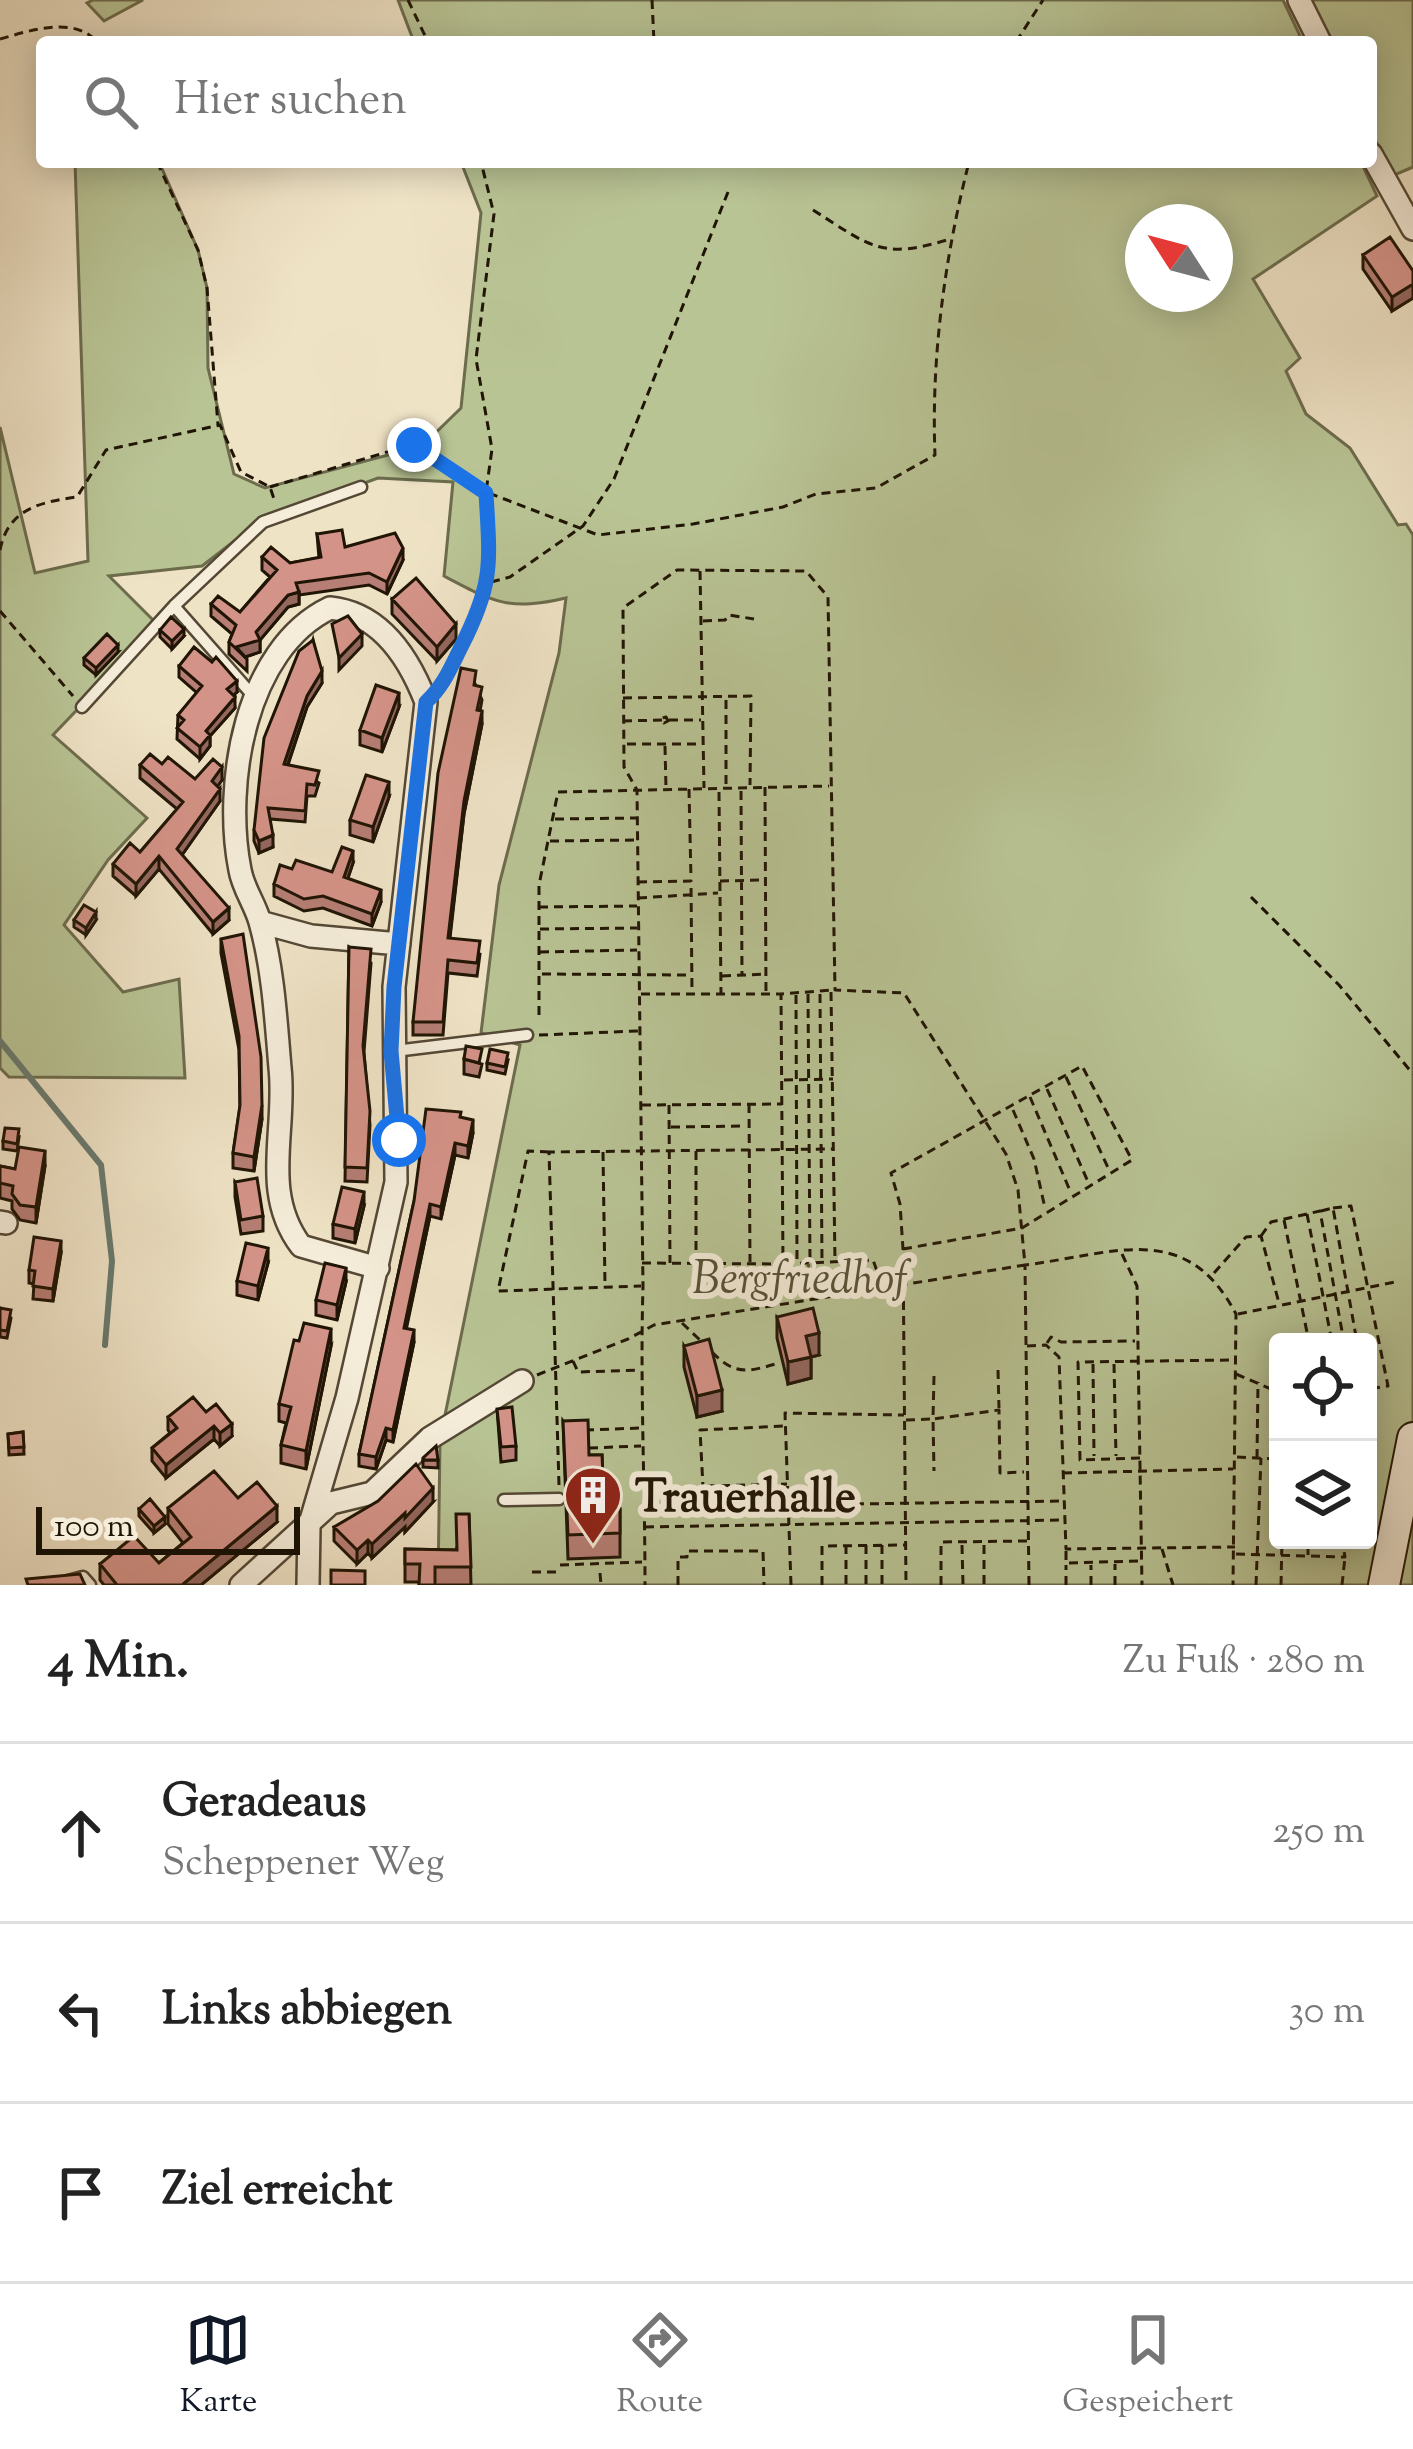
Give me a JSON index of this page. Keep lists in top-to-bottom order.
{
  "parks": ["Bergfriedhof"],
  "places": {
    "building": ["Trauerhalle"]
  },
  "scale_bar": "100 m",
  "north": "top left",
  "page": {
    "search": "Hier suchen",
    "scale": "100 m",
    "heading": ["4 Min.", "Zu Fuß · 280 m"],
    "list": [
      ["Geradeaus", "Scheppener Weg", "250 m"],
      ["Links abbiegen", "30 m"],
      "Ziel erreicht"
    ],
    "nav": ["Karte", "Route", "Gespeichert"]
  }
}
